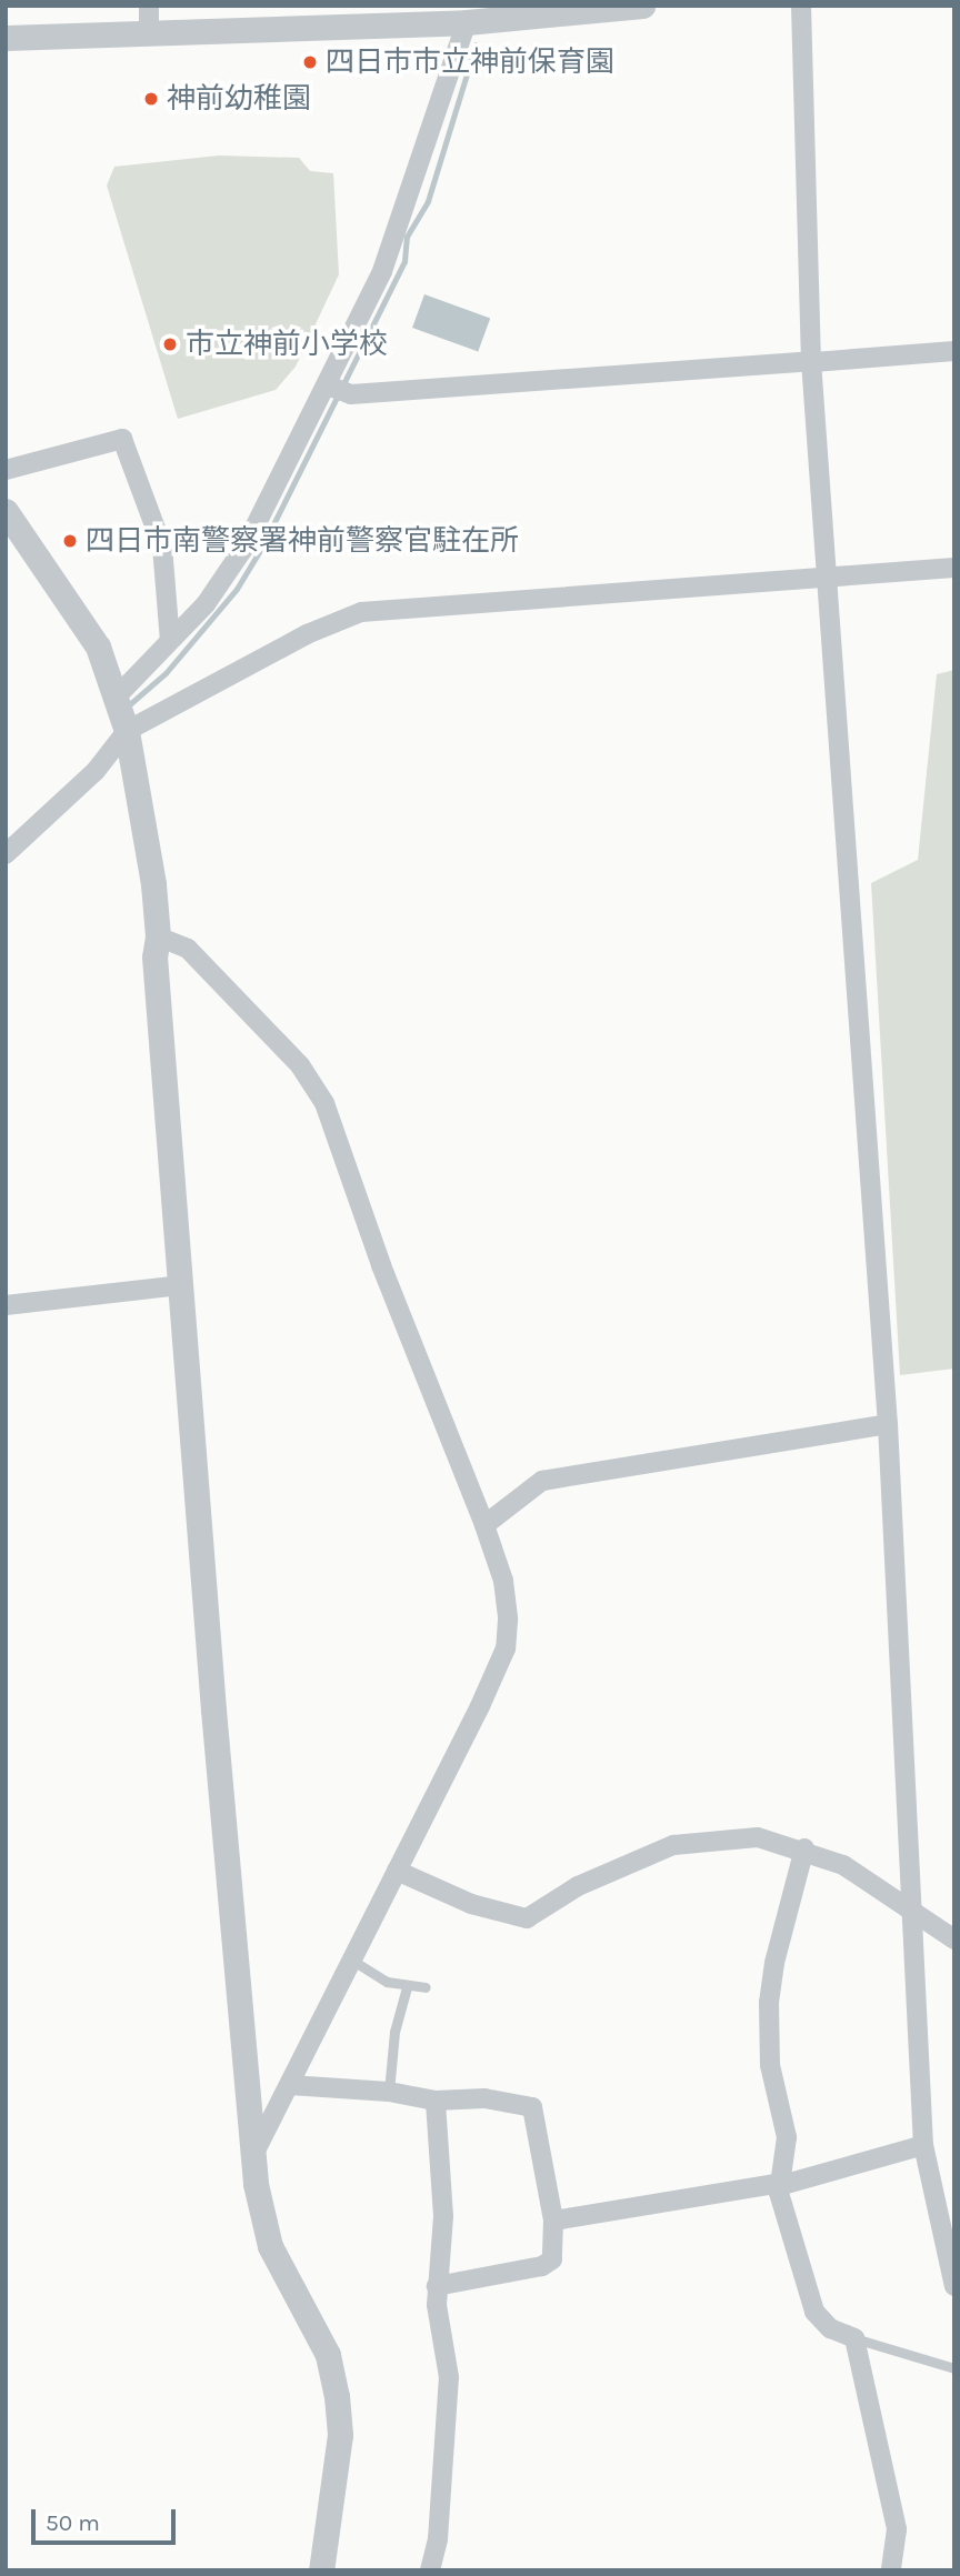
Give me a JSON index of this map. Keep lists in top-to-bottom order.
{
  "places": [
    "四日市市立神前保育園",
    "神前幼稚園",
    "市立神前小学校",
    "四日市南警察署神前警察官駐在所"
  ],
  "scale_bar": "50 m"
}
